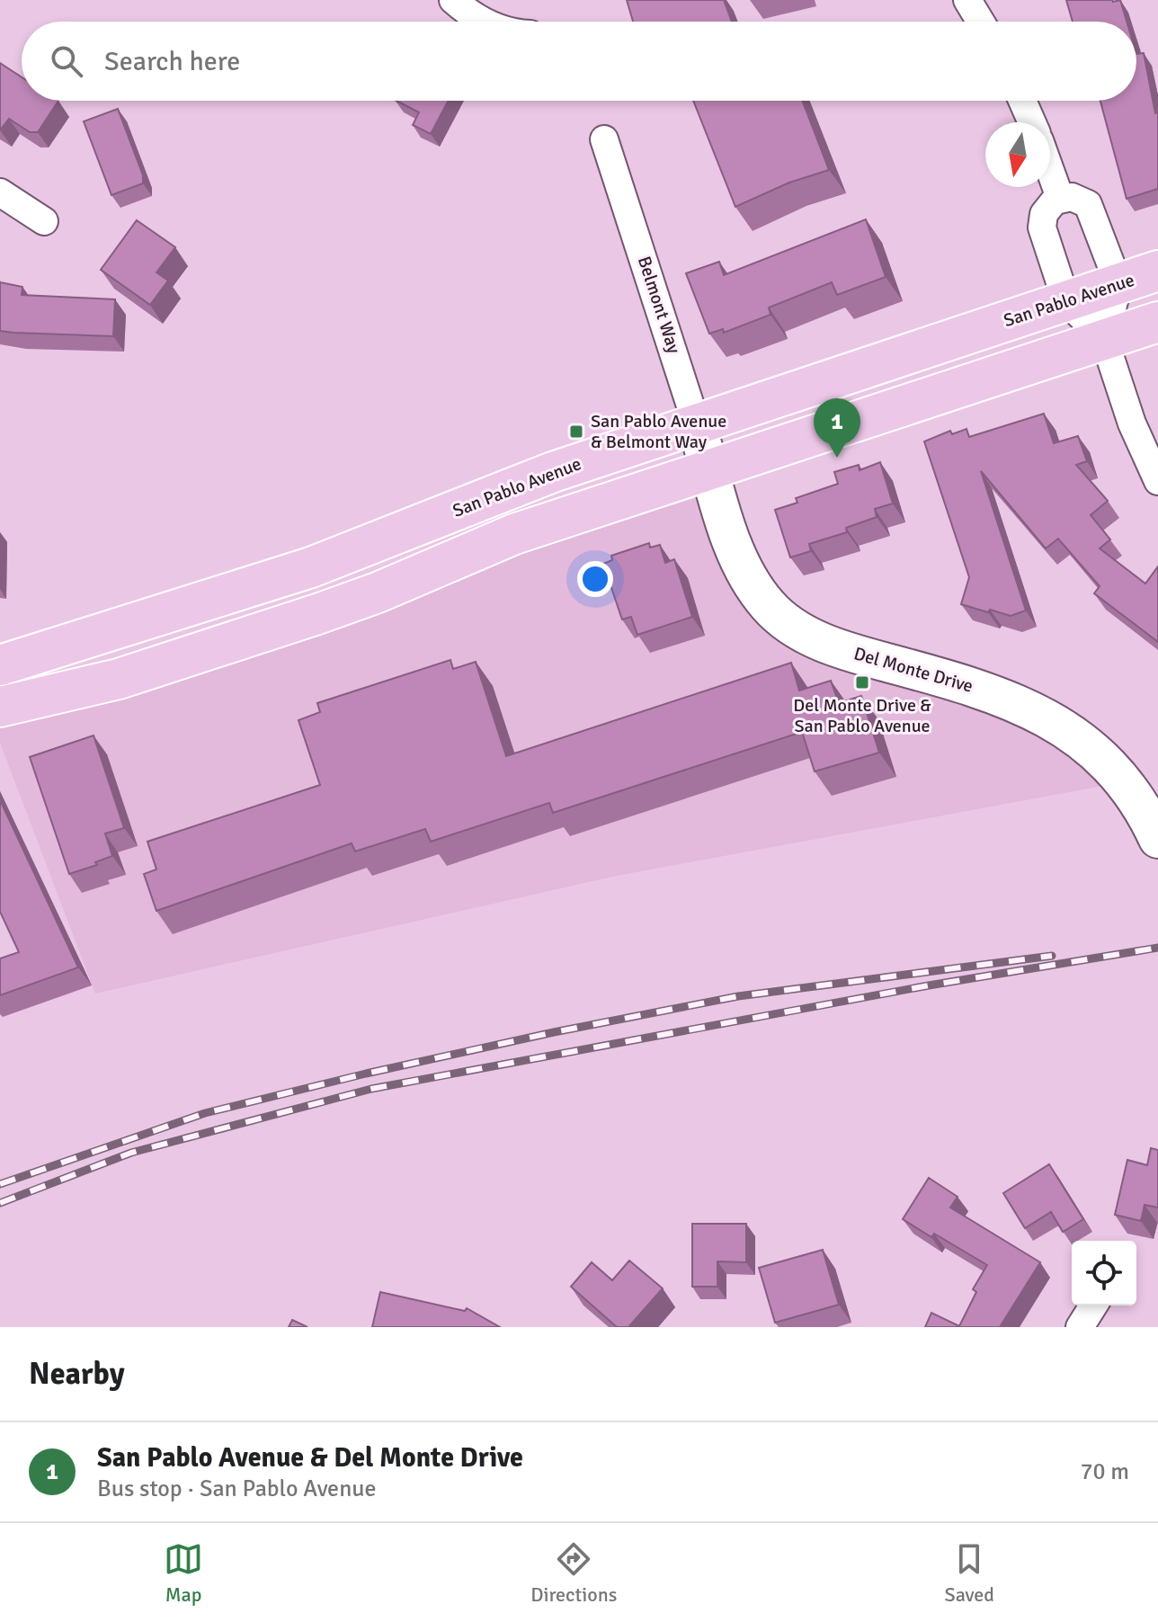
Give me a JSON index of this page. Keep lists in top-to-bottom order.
{
  "streets": {
    "main road": ["San Pablo Avenue"],
    "street": ["Belmont Way", "Del Monte Drive"]
  },
  "crossings": [
    ["San Pablo Avenue", "Belmont Way"],
    ["Belmont Way", "Del Monte Drive"]
  ],
  "places": {
    "transit": ["San Pablo Avenue & Belmont Way", "Del Monte Drive & San Pablo Avenue"]
  },
  "north": "bottom",
  "page": {
    "search": "Search here",
    "pins": "1",
    "heading": "Nearby",
    "list": [
      {
        "mark": "1",
        "name": "San Pablo Avenue & Del Monte Drive",
        "note": "Bus stop · San Pablo Avenue",
        "value": "70 m"
      }
    ],
    "nav": ["Map", "Directions", "Saved"]
  }
}
